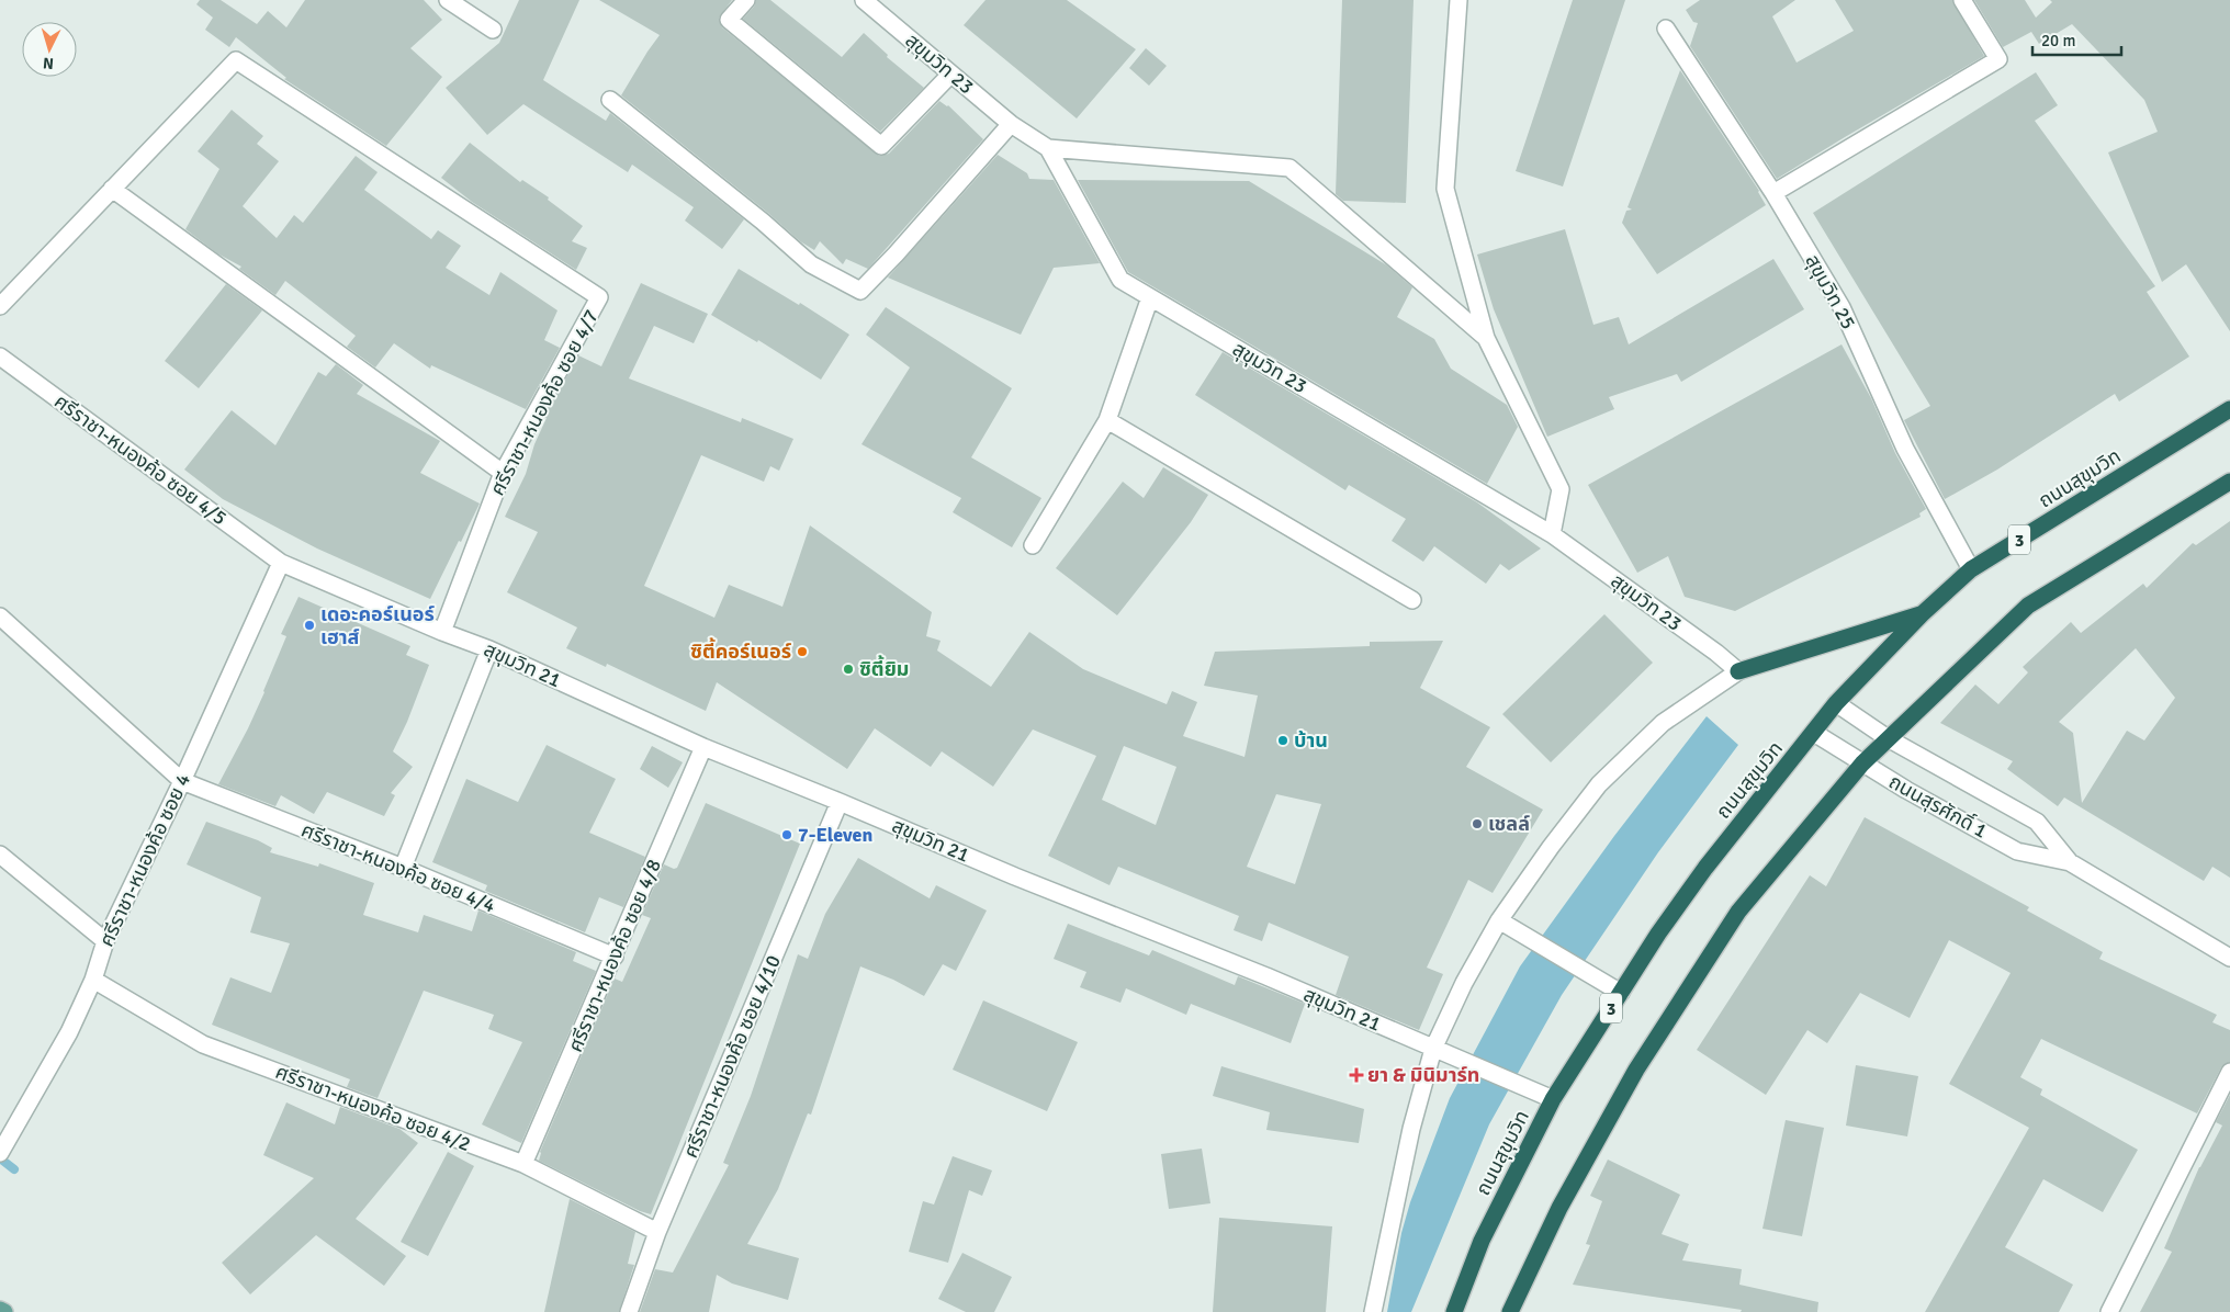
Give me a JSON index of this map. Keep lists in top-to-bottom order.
{
  "streets": {
    "highway": ["ถนนสุขุมวิท", "3"],
    "street": [
      "สุขุมวิท 23",
      "สุขุมวิท 25",
      "ศรีราชา-หนองค้อ ซอย 4/7",
      "ศรีราชา-หนองค้อ ซอย 4/5",
      "สุขุมวิท 21",
      "ถนนสุรศักดิ์ 1",
      "ศรีราชา-หนองค้อ ซอย 4",
      "ศรีราชา-หนองค้อ ซอย 4/4",
      "ศรีราชา-หนองค้อ ซอย 4/8",
      "ศรีราชา-หนองค้อ ซอย 4/10",
      "ศรีราชา-หนองค้อ ซอย 4/2"
    ]
  },
  "crossings": [
    ["สุขุมวิท 25", "ถนนสุขุมวิท"],
    ["ศรีราชา-หนองค้อ ซอย 4/7", "สุขุมวิท 21"],
    ["ศรีราชา-หนองค้อ ซอย 4/5", "สุขุมวิท 21"],
    ["ศรีราชา-หนองค้อ ซอย 4/5", "ศรีราชา-หนองค้อ ซอย 4"],
    ["ถนนสุขุมวิท", "สุขุมวิท 21"],
    ["ถนนสุขุมวิท", "ถนนสุรศักดิ์ 1"],
    ["สุขุมวิท 21", "ศรีราชา-หนองค้อ ซอย 4"],
    ["สุขุมวิท 21", "ศรีราชา-หนองค้อ ซอย 4/8"],
    ["สุขุมวิท 21", "ศรีราชา-หนองค้อ ซอย 4/10"],
    ["ศรีราชา-หนองค้อ ซอย 4", "ศรีราชา-หนองค้อ ซอย 4/4"],
    ["ศรีราชา-หนองค้อ ซอย 4", "ศรีราชา-หนองค้อ ซอย 4/2"],
    ["ศรีราชา-หนองค้อ ซอย 4/4", "ศรีราชา-หนองค้อ ซอย 4/8"],
    ["ศรีราชา-หนองค้อ ซอย 4/8", "ศรีราชา-หนองค้อ ซอย 4/2"],
    ["ศรีราชา-หนองค้อ ซอย 4/10", "ศรีราชา-หนองค้อ ซอย 4/2"]
  ],
  "places": {
    "other": [
      "เดอะคอร์เนอร์ เฮาส์",
      "ซิตี้คอร์เนอร์",
      "ซิตี้ยิม",
      "บ้าน",
      "เชลล์",
      "7-Eleven"
    ],
    "health": ["ยา & มินิมาร์ท"]
  },
  "scale_bar": "20 m",
  "north": "bottom"
}
